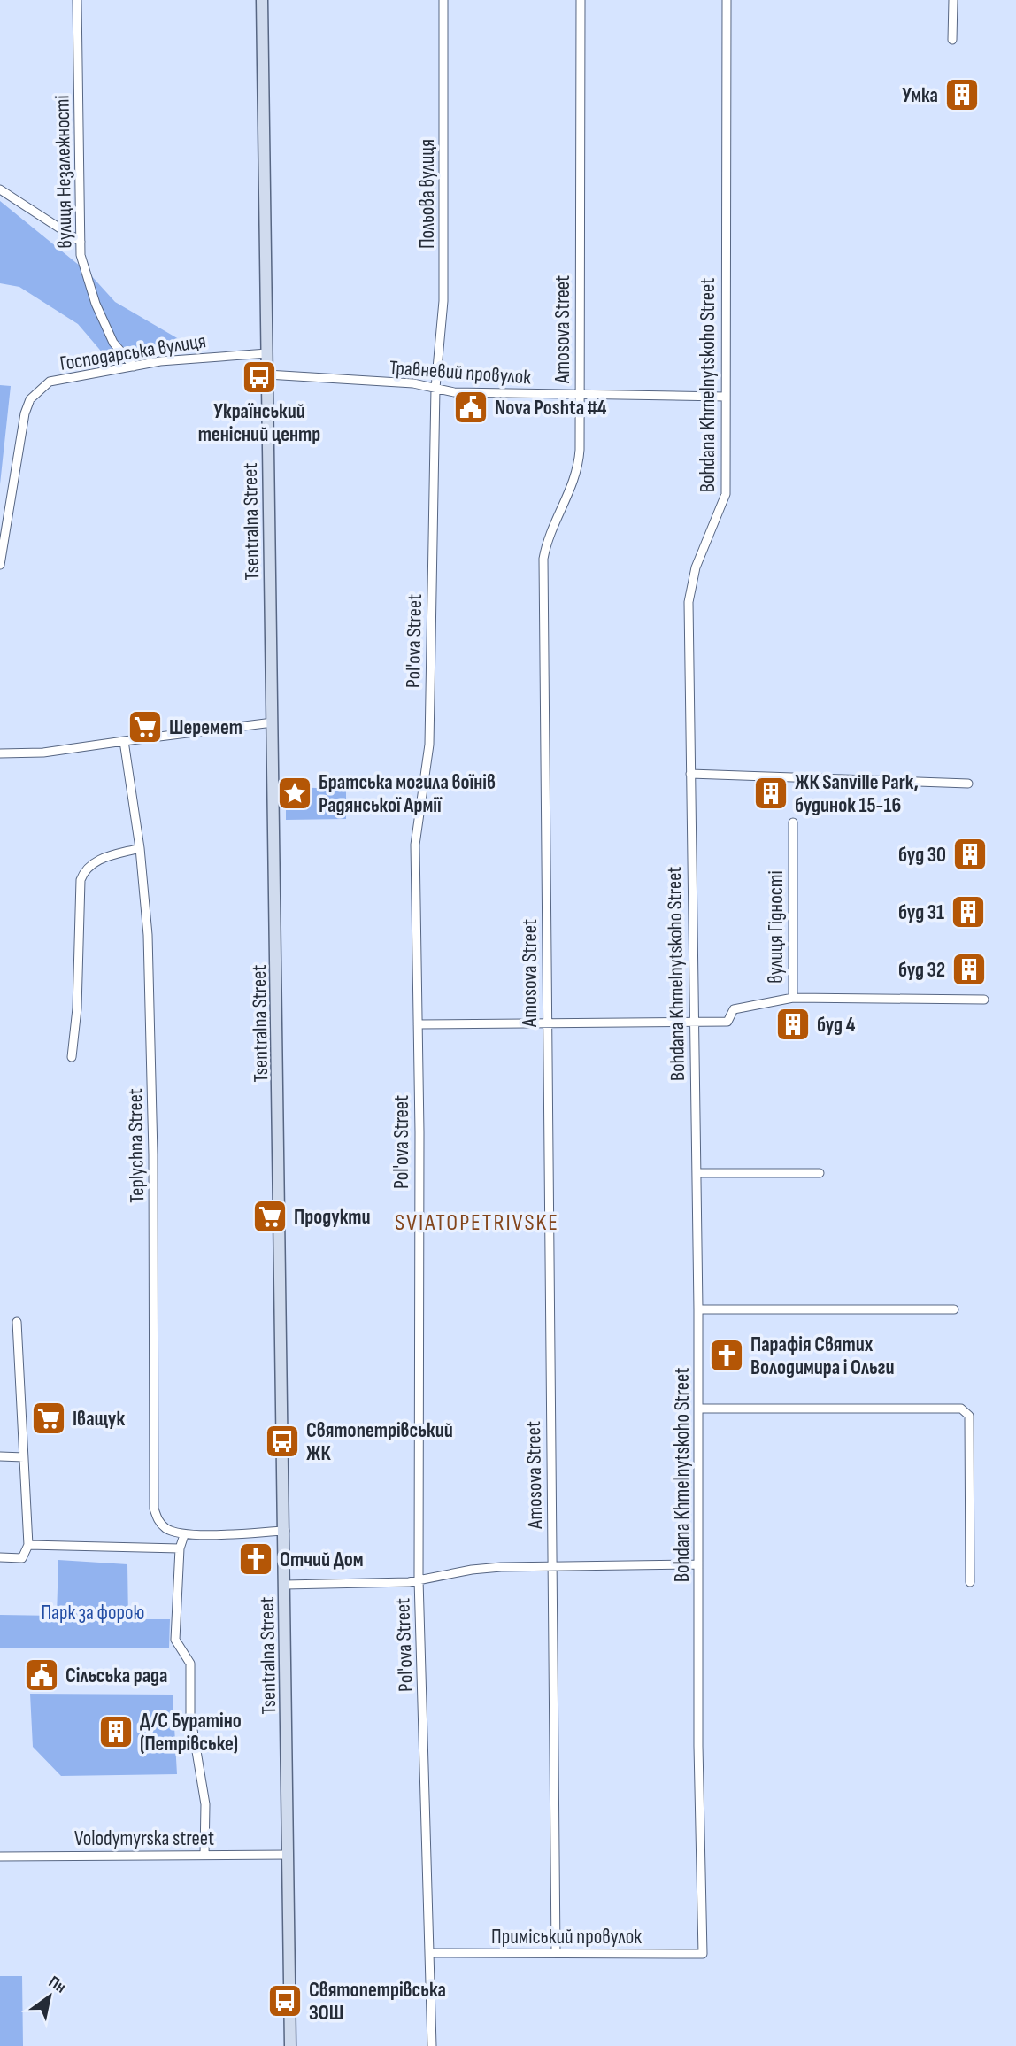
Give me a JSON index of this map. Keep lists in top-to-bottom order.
{
  "streets": {
    "main road": ["Tsentralna Street"],
    "street": [
      "вулиця Незалежності",
      "Польова вулиця",
      "Amosova Street",
      "Господарська вулиця",
      "Травневий провулок",
      "Bohdana Khmelnytskoho Street",
      "Pol'ova Street",
      "вулиця Гідності",
      "Teplychna Street",
      "Volodymyrska street",
      "Приміський провулок"
    ]
  },
  "crossings": [
    ["вулиця Незалежності", "Господарська вулиця"],
    ["Польова вулиця", "Травневий провулок"],
    ["Польова вулиця", "Pol'ova Street"],
    ["Amosova Street", "Травневий провулок"],
    ["Amosova Street", "Приміський провулок"],
    ["Господарська вулиця", "Tsentralna Street"],
    ["Травневий провулок", "Bohdana Khmelnytskoho Street"],
    ["Травневий провулок", "Tsentralna Street"],
    ["Травневий провулок", "Pol'ova Street"],
    ["Bohdana Khmelnytskoho Street", "вулиця Гідності"],
    ["Bohdana Khmelnytskoho Street", "Приміський провулок"],
    ["Tsentralna Street", "Volodymyrska street"],
    ["Pol'ova Street", "Приміський провулок"]
  ],
  "districts": ["SVIATOPETRIVSKE"],
  "parks": ["Парк за форою"],
  "places": {
    "building": [
      "Умка",
      "ЖК Sanville Park, будинок 15-16",
      "буд 30",
      "буд 31",
      "буд 32",
      "буд 4",
      "Д/С Буратіно (Петрівське)"
    ],
    "bus stop": ["Український тенісний центр", "Святопетрівський ЖК", "Святопетрівська ЗОШ"],
    "public building": ["Nova Poshta #4", "Сільська рада"],
    "supermarket": ["Шеремет", "Продукти", "Іващук"],
    "place": ["Братська могила воїнів Радянської Армії"],
    "church": ["Парафія Святих Володимира і Ольги", "Отчий Дом"]
  },
  "north": "top right"
}
